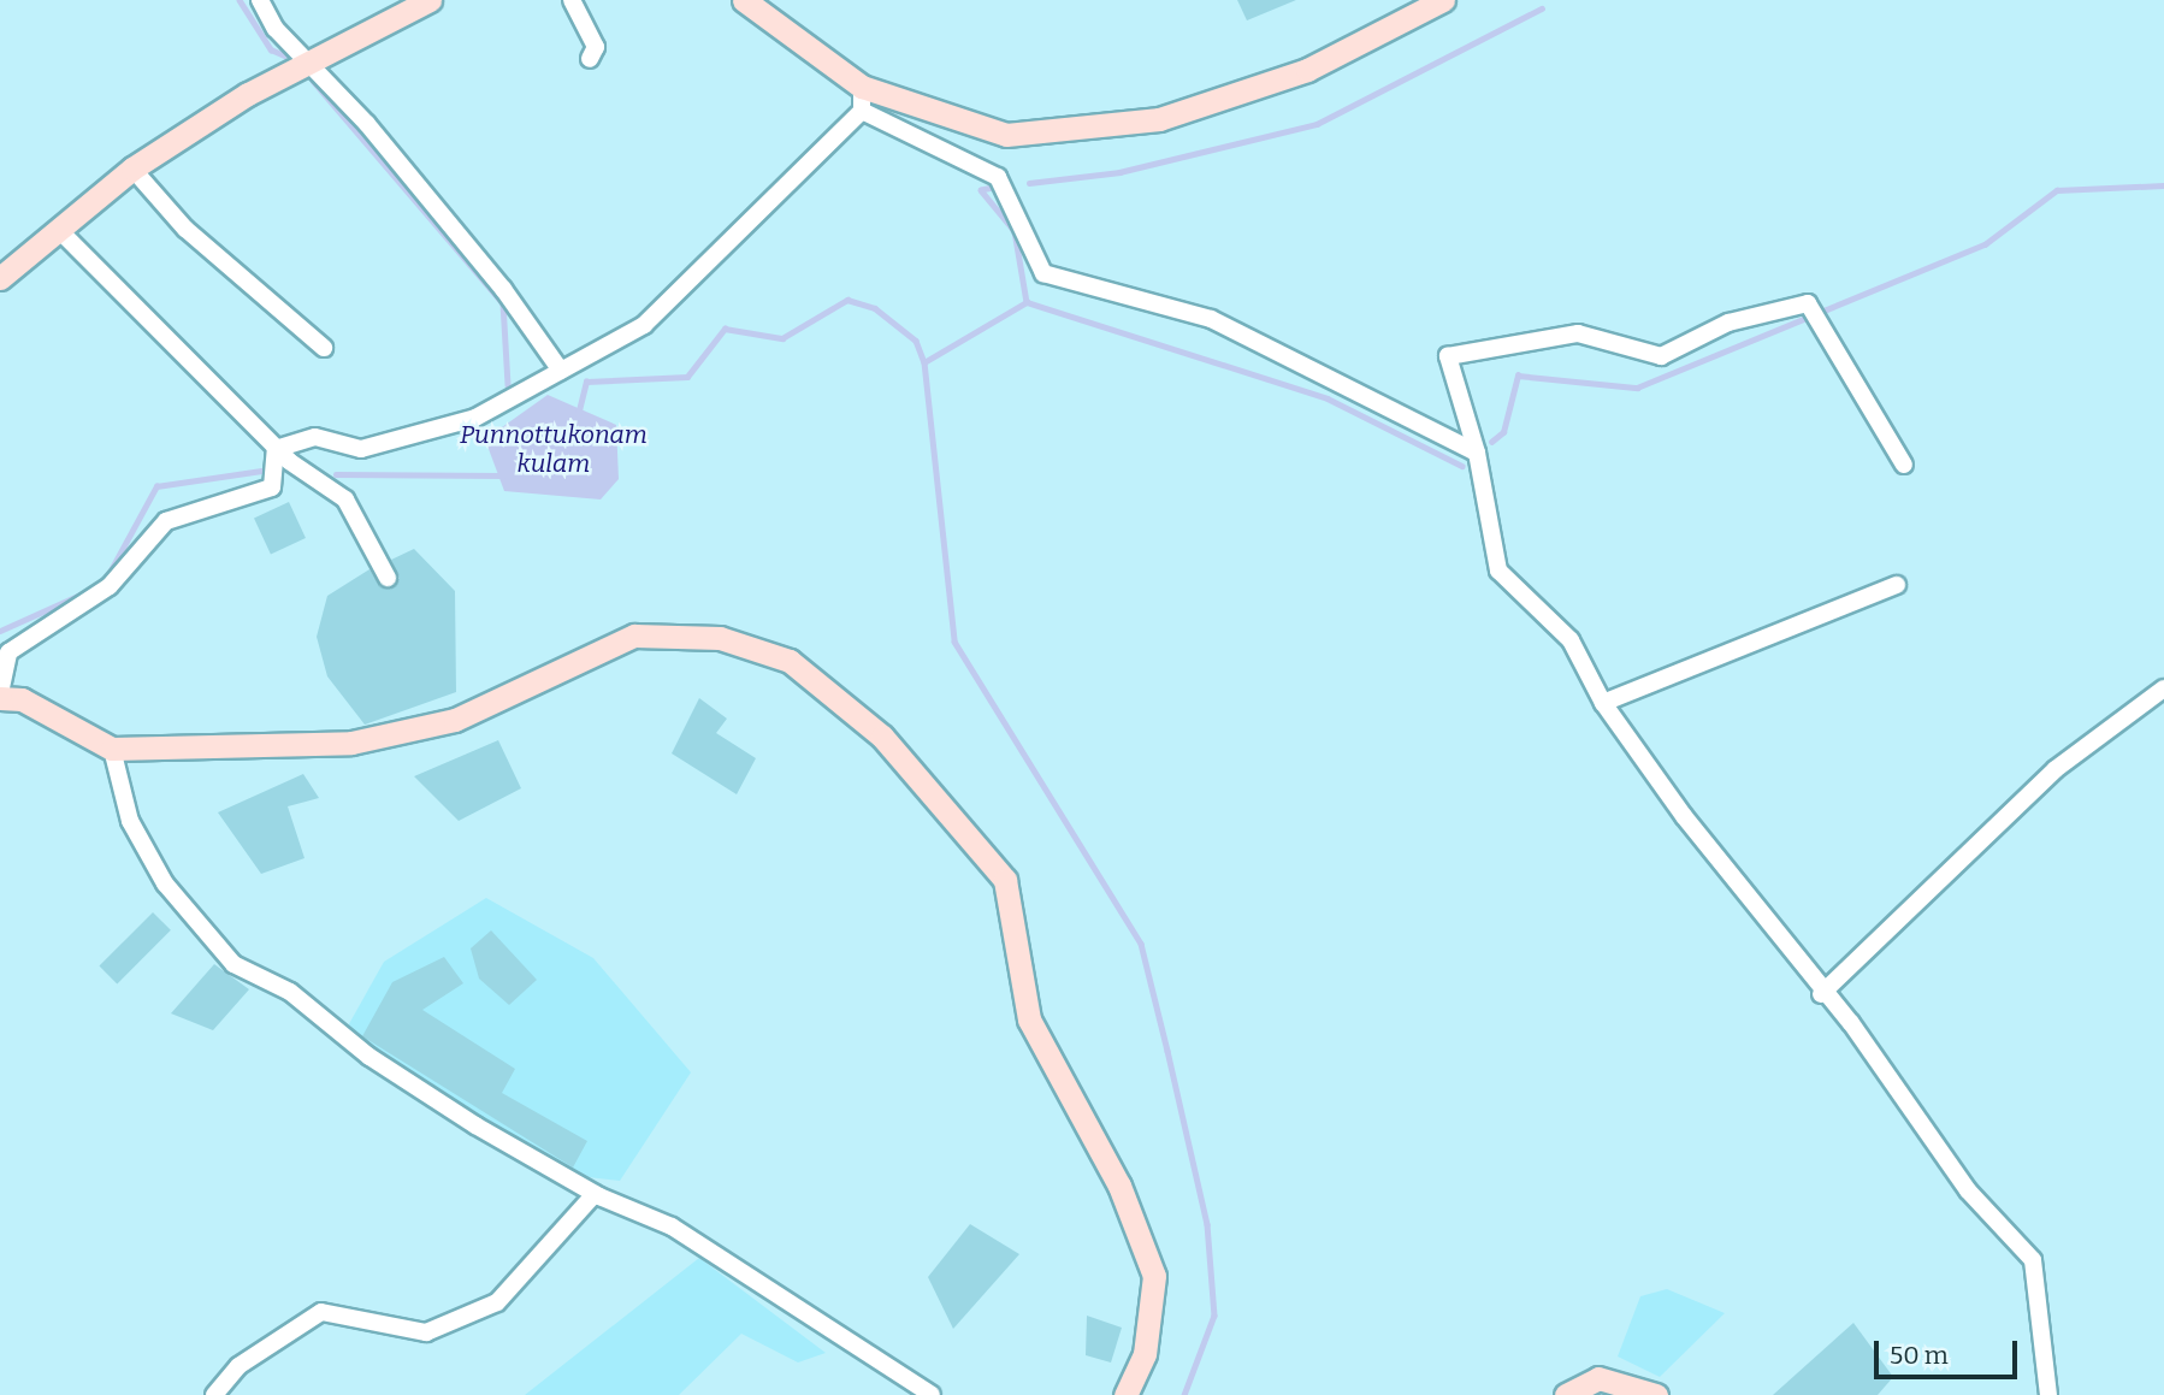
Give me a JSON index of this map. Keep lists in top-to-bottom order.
{
  "water": ["Punnottukonam kulam"],
  "scale_bar": "50 m"
}
